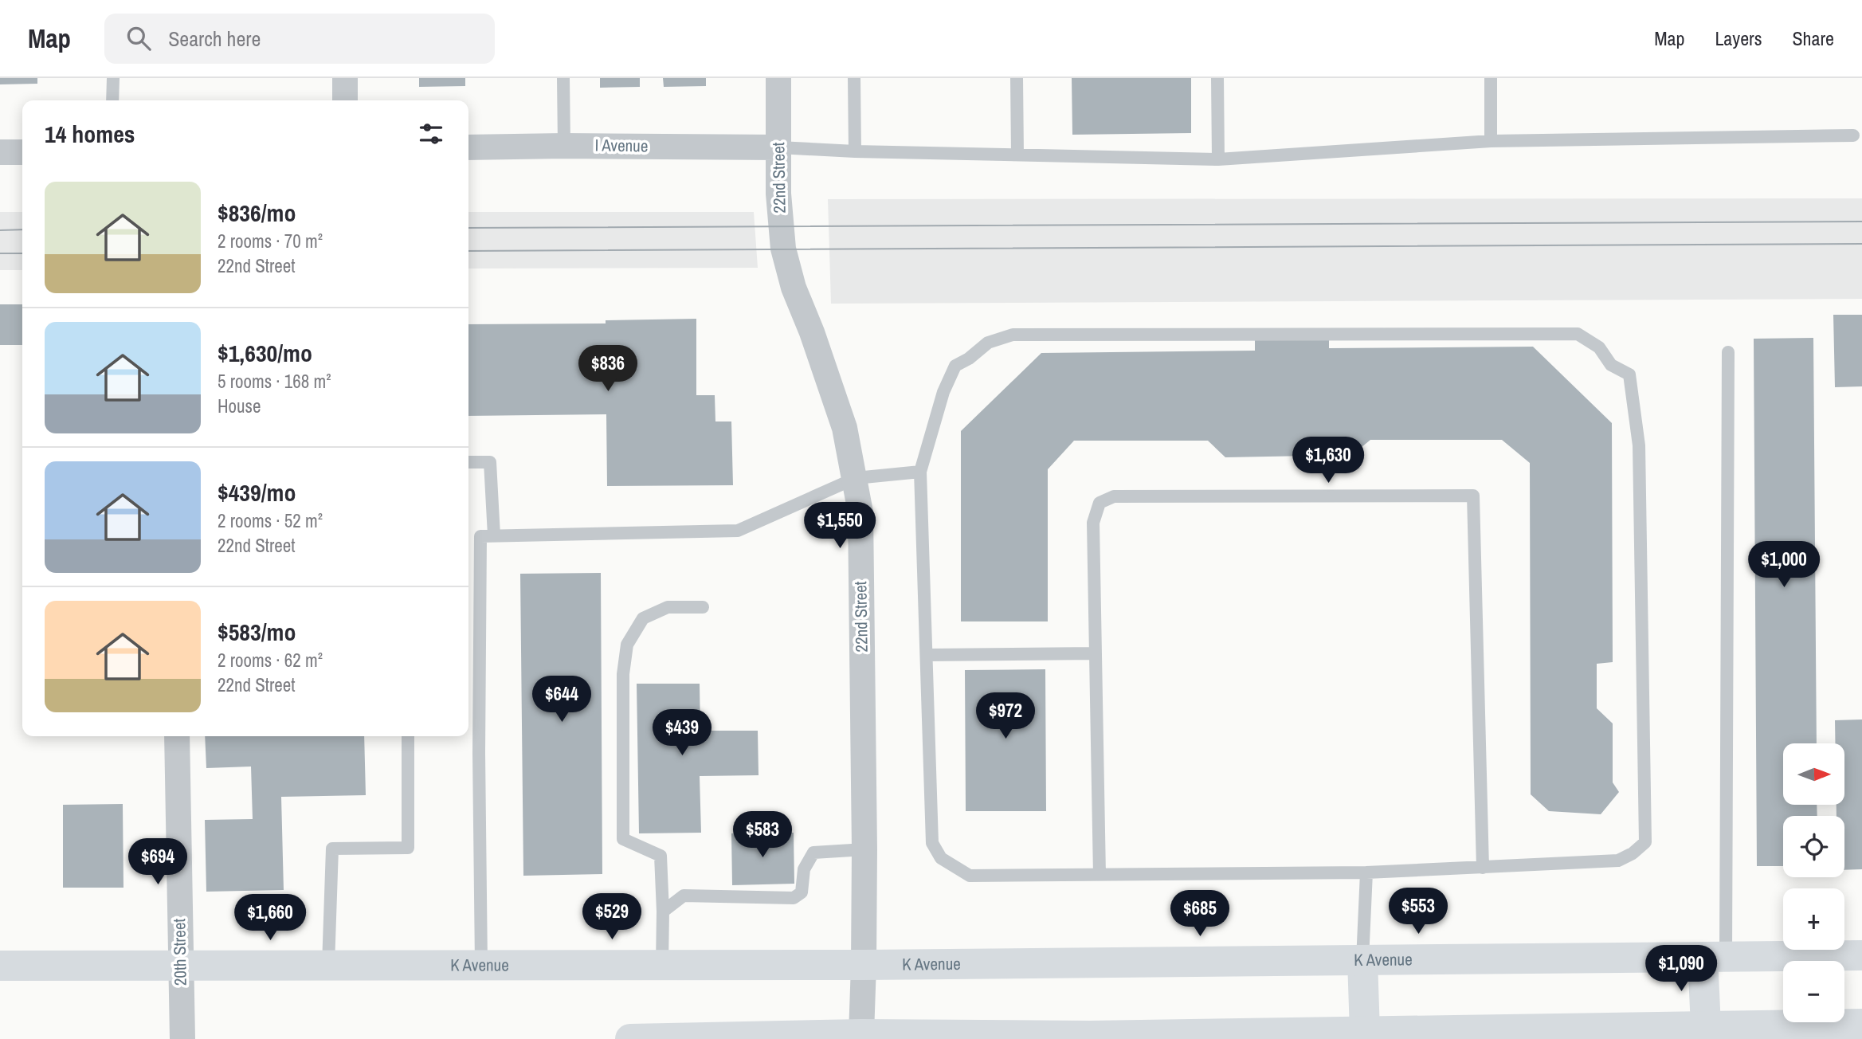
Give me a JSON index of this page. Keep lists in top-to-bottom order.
{
  "streets": {
    "main road": ["K Avenue"],
    "street": ["I Avenue", "22nd Street", "20th Street"]
  },
  "crossings": [
    ["I Avenue", "22nd Street"],
    ["22nd Street", "K Avenue"],
    ["20th Street", "K Avenue"]
  ],
  "north": "right",
  "page": {
    "header": "Map",
    "search": "Search here",
    "nav": ["Map", "Layers", "Share"],
    "heading": "14 homes",
    "list": [
      {
        "name": "$836/mo",
        "note": "2 rooms · 70 m² · 22nd Street"
      },
      {
        "name": "$1,630/mo",
        "note": "5 rooms · 168 m² · House"
      },
      {
        "name": "$439/mo",
        "note": "2 rooms · 52 m² · 22nd Street"
      },
      {
        "name": "$583/mo",
        "note": "2 rooms · 62 m² · 22nd Street"
      }
    ],
    "price": [
      "$836",
      "$1,630",
      "$1,550",
      "$1,000",
      "$644",
      "$972",
      "$439",
      "$583",
      "$694",
      "$553",
      "$685",
      "$529",
      "$1,660",
      "$1,090"
    ],
    "map_buttons": ["+", "−"]
  }
}
